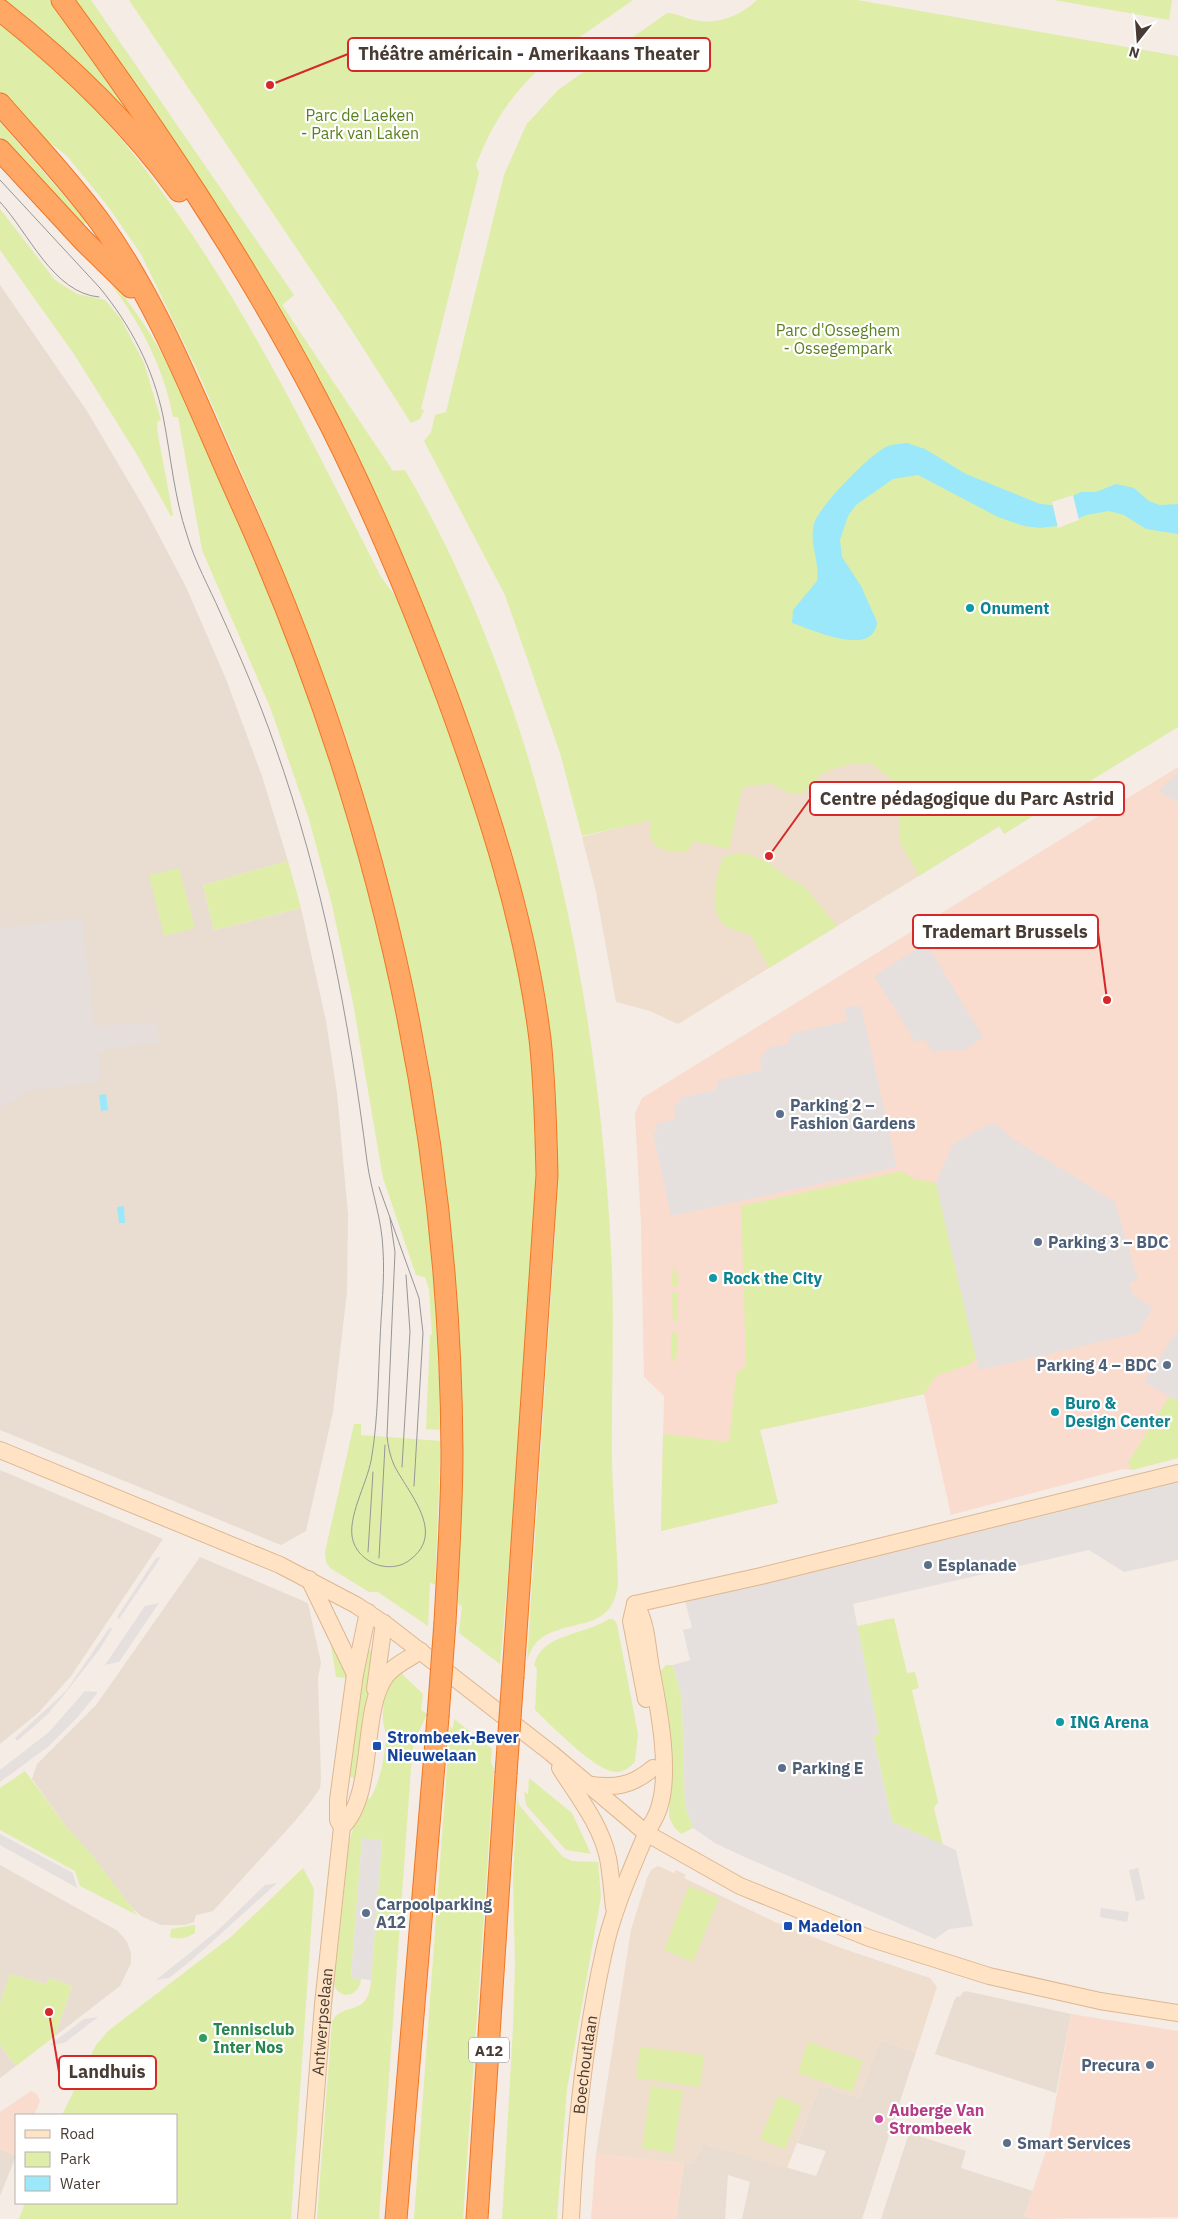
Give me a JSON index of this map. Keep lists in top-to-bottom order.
{
  "streets": {
    "highway": ["A12"],
    "main road": ["Antwerpselaan", "Boechoutlaan"]
  },
  "parks": ["Parc de Laeken - Park van Laken", "Parc d'Osseghem - Ossegempark"],
  "places": {
    "other": [
      "Théâtre américain - Amerikaans Theater",
      "Onument",
      "Centre pédagogique du Parc Astrid",
      "Trademart Brussels",
      "Parking 2 – Fashion Gardens",
      "Parking 3 – BDC",
      "Rock the City",
      "Parking 4 – BDC",
      "Buro & Design Center",
      "Esplanade",
      "ING Arena",
      "Parking E",
      "Carpoolparking A12",
      "Landhuis",
      "Tennisclub Inter Nos",
      "Precura",
      "Auberge Van Strombeek",
      "Smart Services"
    ],
    "transit": ["Strombeek-Bever Nieuwelaan", "Madelon"]
  },
  "legend": ["Road", "Park", "Water"],
  "north": "bottom"
}
